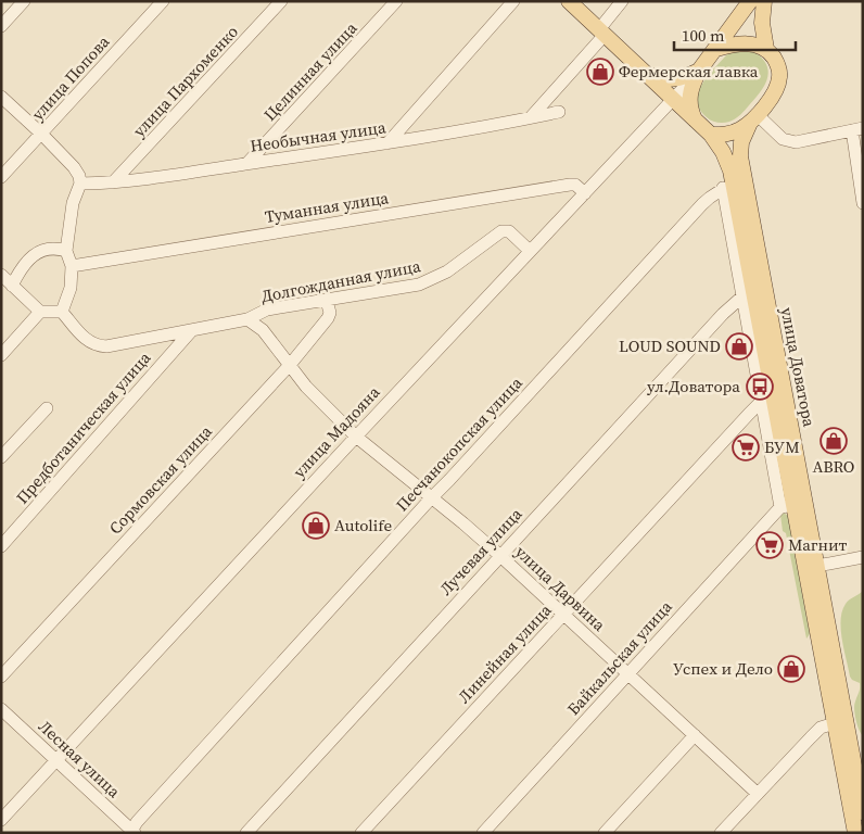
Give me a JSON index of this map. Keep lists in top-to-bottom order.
{
  "streets": {
    "main road": ["улица Доватора"],
    "street": [
      "Целинная улица",
      "улица Попова",
      "улица Пархоменко",
      "Необычная улица",
      "Туманная улица",
      "Долгожданная улица",
      "Предботаническая улица",
      "улица Мадояна",
      "Песчанокопская улица",
      "Сормовская улица",
      "Лучевая улица",
      "улица Дарвина",
      "Линейная улица",
      "Байкальская улица",
      "Лесная улица"
    ]
  },
  "crossings": [
    ["Целинная улица", "Необычная улица"],
    ["улица Пархоменко", "Необычная улица"],
    ["Туманная улица", "Долгожданная улица"],
    ["Туманная улица", "улица Мадояна"],
    ["Долгожданная улица", "Предботаническая улица"],
    ["Долгожданная улица", "улица Мадояна"],
    ["Долгожданная улица", "Сормовская улица"],
    ["Долгожданная улица", "улица Дарвина"],
    ["улица Доватора", "улица Мадояна"],
    ["улица Доватора", "Песчанокопская улица"],
    ["улица Доватора", "Лучевая улица"],
    ["улица Доватора", "Линейная улица"],
    ["улица Доватора", "Байкальская улица"],
    ["улица Мадояна", "улица Дарвина"],
    ["улица Мадояна", "Лесная улица"],
    ["Песчанокопская улица", "улица Дарвина"],
    ["Песчанокопская улица", "Лесная улица"],
    ["Сормовская улица", "улица Дарвина"],
    ["Лучевая улица", "улица Дарвина"],
    ["улица Дарвина", "Линейная улица"],
    ["улица Дарвина", "Байкальская улица"]
  ],
  "places": {
    "shop": [
      "Фермерская лавка",
      "LOUD SOUND",
      "ABRO",
      "Autolife",
      "Успех и Дело"
    ],
    "bus stop": ["ул.Доватора"],
    "supermarket": ["БУМ", "Магнит"]
  },
  "scale_bar": "100 m"
}
